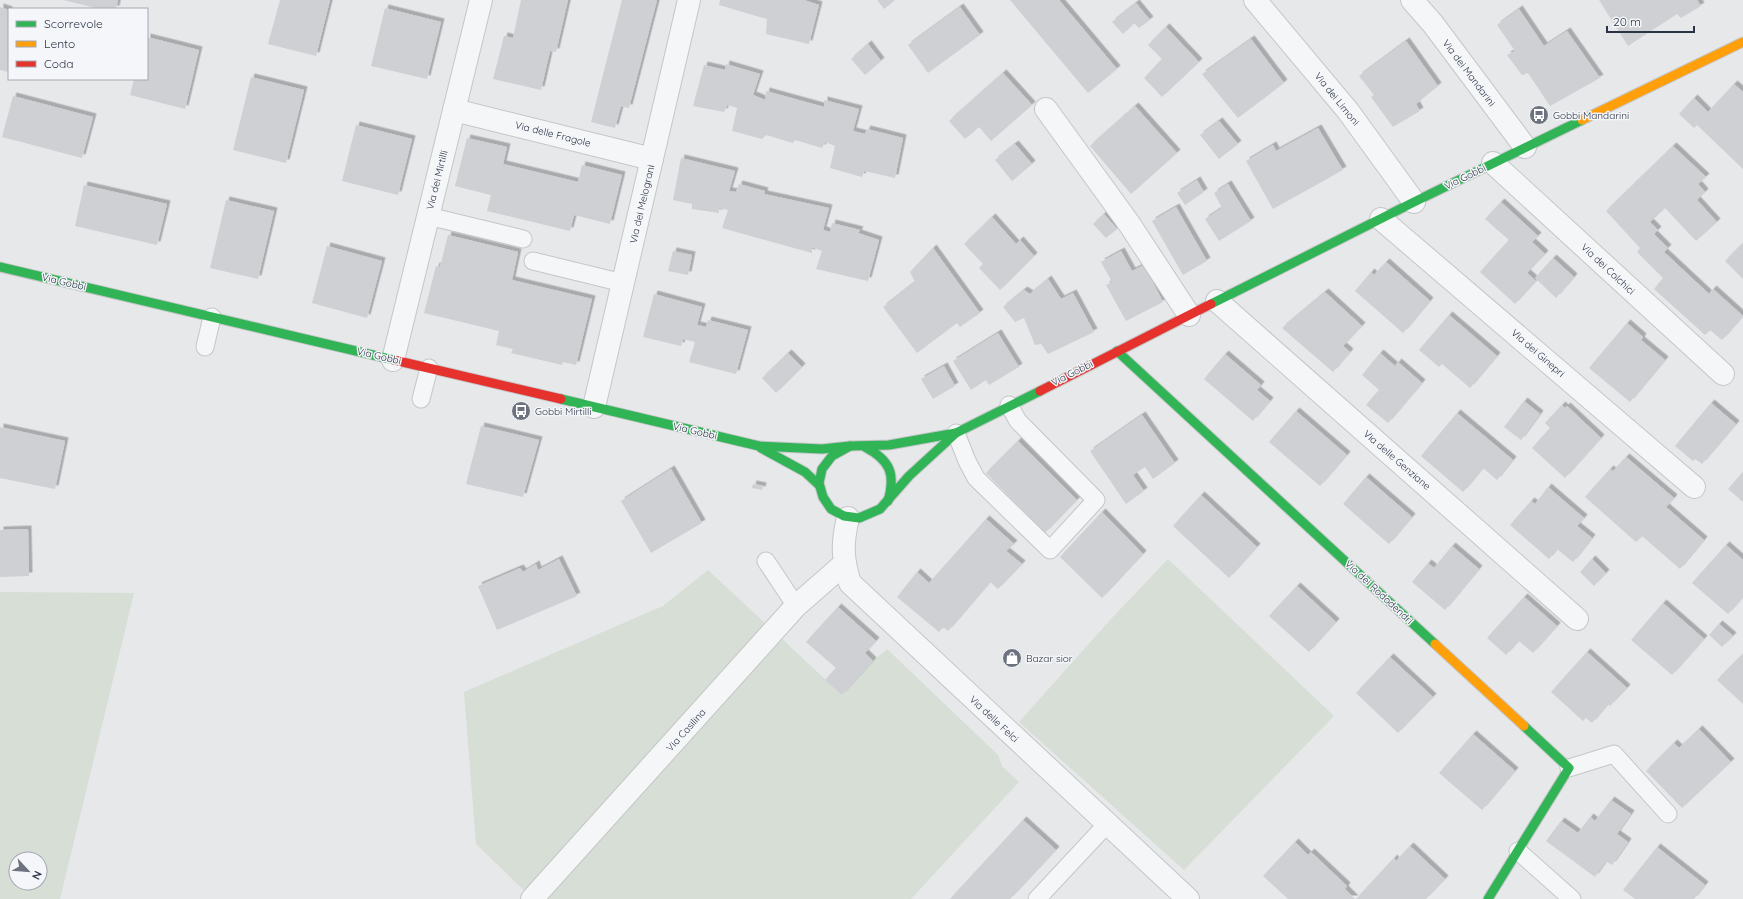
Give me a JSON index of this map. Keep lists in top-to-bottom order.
{
  "streets": {
    "street": [
      "Via dei Mandarini",
      "Via dei Limoni",
      "Via delle Fragole",
      "Via Gobbi",
      "Via dei Mirtilli",
      "Via dei Melograni",
      "Via dei Colchici",
      "Via dei Ginepri",
      "Via delle Genziane",
      "Via dei Rododendri",
      "Via delle Felci",
      "Via Casilina"
    ]
  },
  "crossings": [
    ["Via dei Mandarini", "Via Gobbi"],
    ["Via dei Limoni", "Via Gobbi"],
    ["Via delle Fragole", "Via dei Mirtilli"],
    ["Via delle Fragole", "Via dei Melograni"],
    ["Via Gobbi", "Via dei Mirtilli"],
    ["Via Gobbi", "Via dei Melograni"],
    ["Via Gobbi", "Via dei Colchici"],
    ["Via Gobbi", "Via dei Ginepri"],
    ["Via Gobbi", "Via delle Genziane"],
    ["Via Gobbi", "Via dei Rododendri"],
    ["Via Gobbi", "Via delle Felci"],
    ["Via delle Felci", "Via Casilina"]
  ],
  "places": {
    "bus stop": ["Gobbi Mandarini", "Gobbi Mirtilli"],
    "shop": ["Bazar sior"]
  },
  "legend": ["Scorrevole", "Lento", "Coda"],
  "scale_bar": "20 m",
  "north": "bottom right"
}
